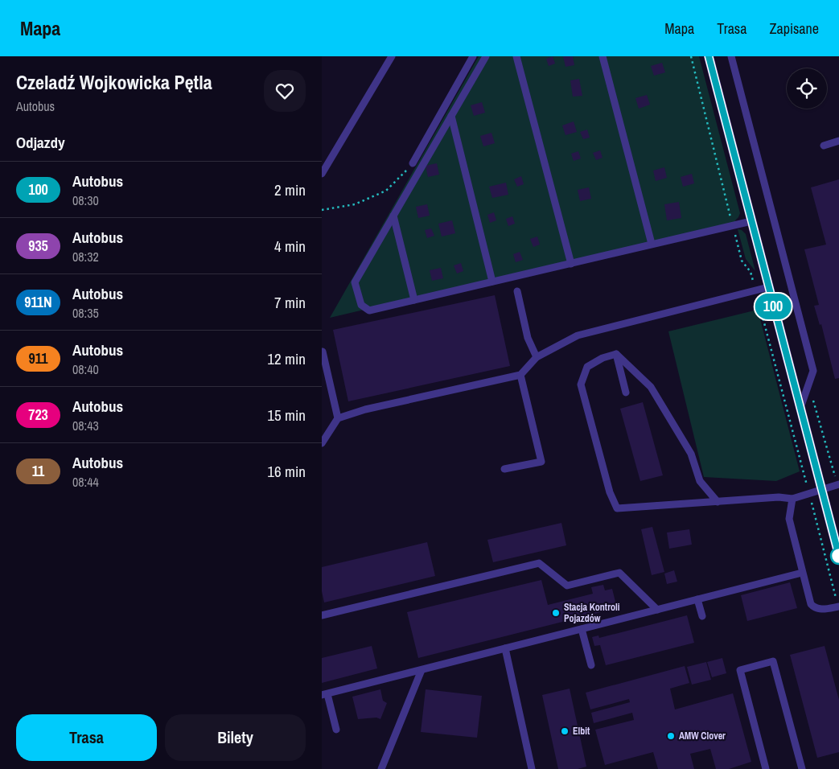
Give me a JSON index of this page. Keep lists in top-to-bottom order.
{
  "places": ["Stacja Kontroli Pojazdów", "Elbit", "AMW Clover"],
  "lines": ["bus line 100"],
  "page": {
    "header": "Mapa",
    "nav": ["Mapa", "Trasa", "Zapisane"],
    "heading": [
      ["Czeladź Wojkowicka Pętla", "Autobus"],
      "Odjazdy"
    ],
    "on_map": "100",
    "list": [
      {
        "mark": "100",
        "name": "Autobus",
        "note": "08:30",
        "value": "2 min"
      },
      {
        "mark": "935",
        "name": "Autobus",
        "note": "08:32",
        "value": "4 min"
      },
      {
        "mark": "911N",
        "name": "Autobus",
        "note": "08:35",
        "value": "7 min"
      },
      {
        "mark": "911",
        "name": "Autobus",
        "note": "08:40",
        "value": "12 min"
      },
      {
        "mark": "723",
        "name": "Autobus",
        "note": "08:43",
        "value": "15 min"
      },
      {
        "mark": "11",
        "name": "Autobus",
        "note": "08:44",
        "value": "16 min"
      }
    ],
    "buttons": ["Trasa", "Bilety"]
  }
}
